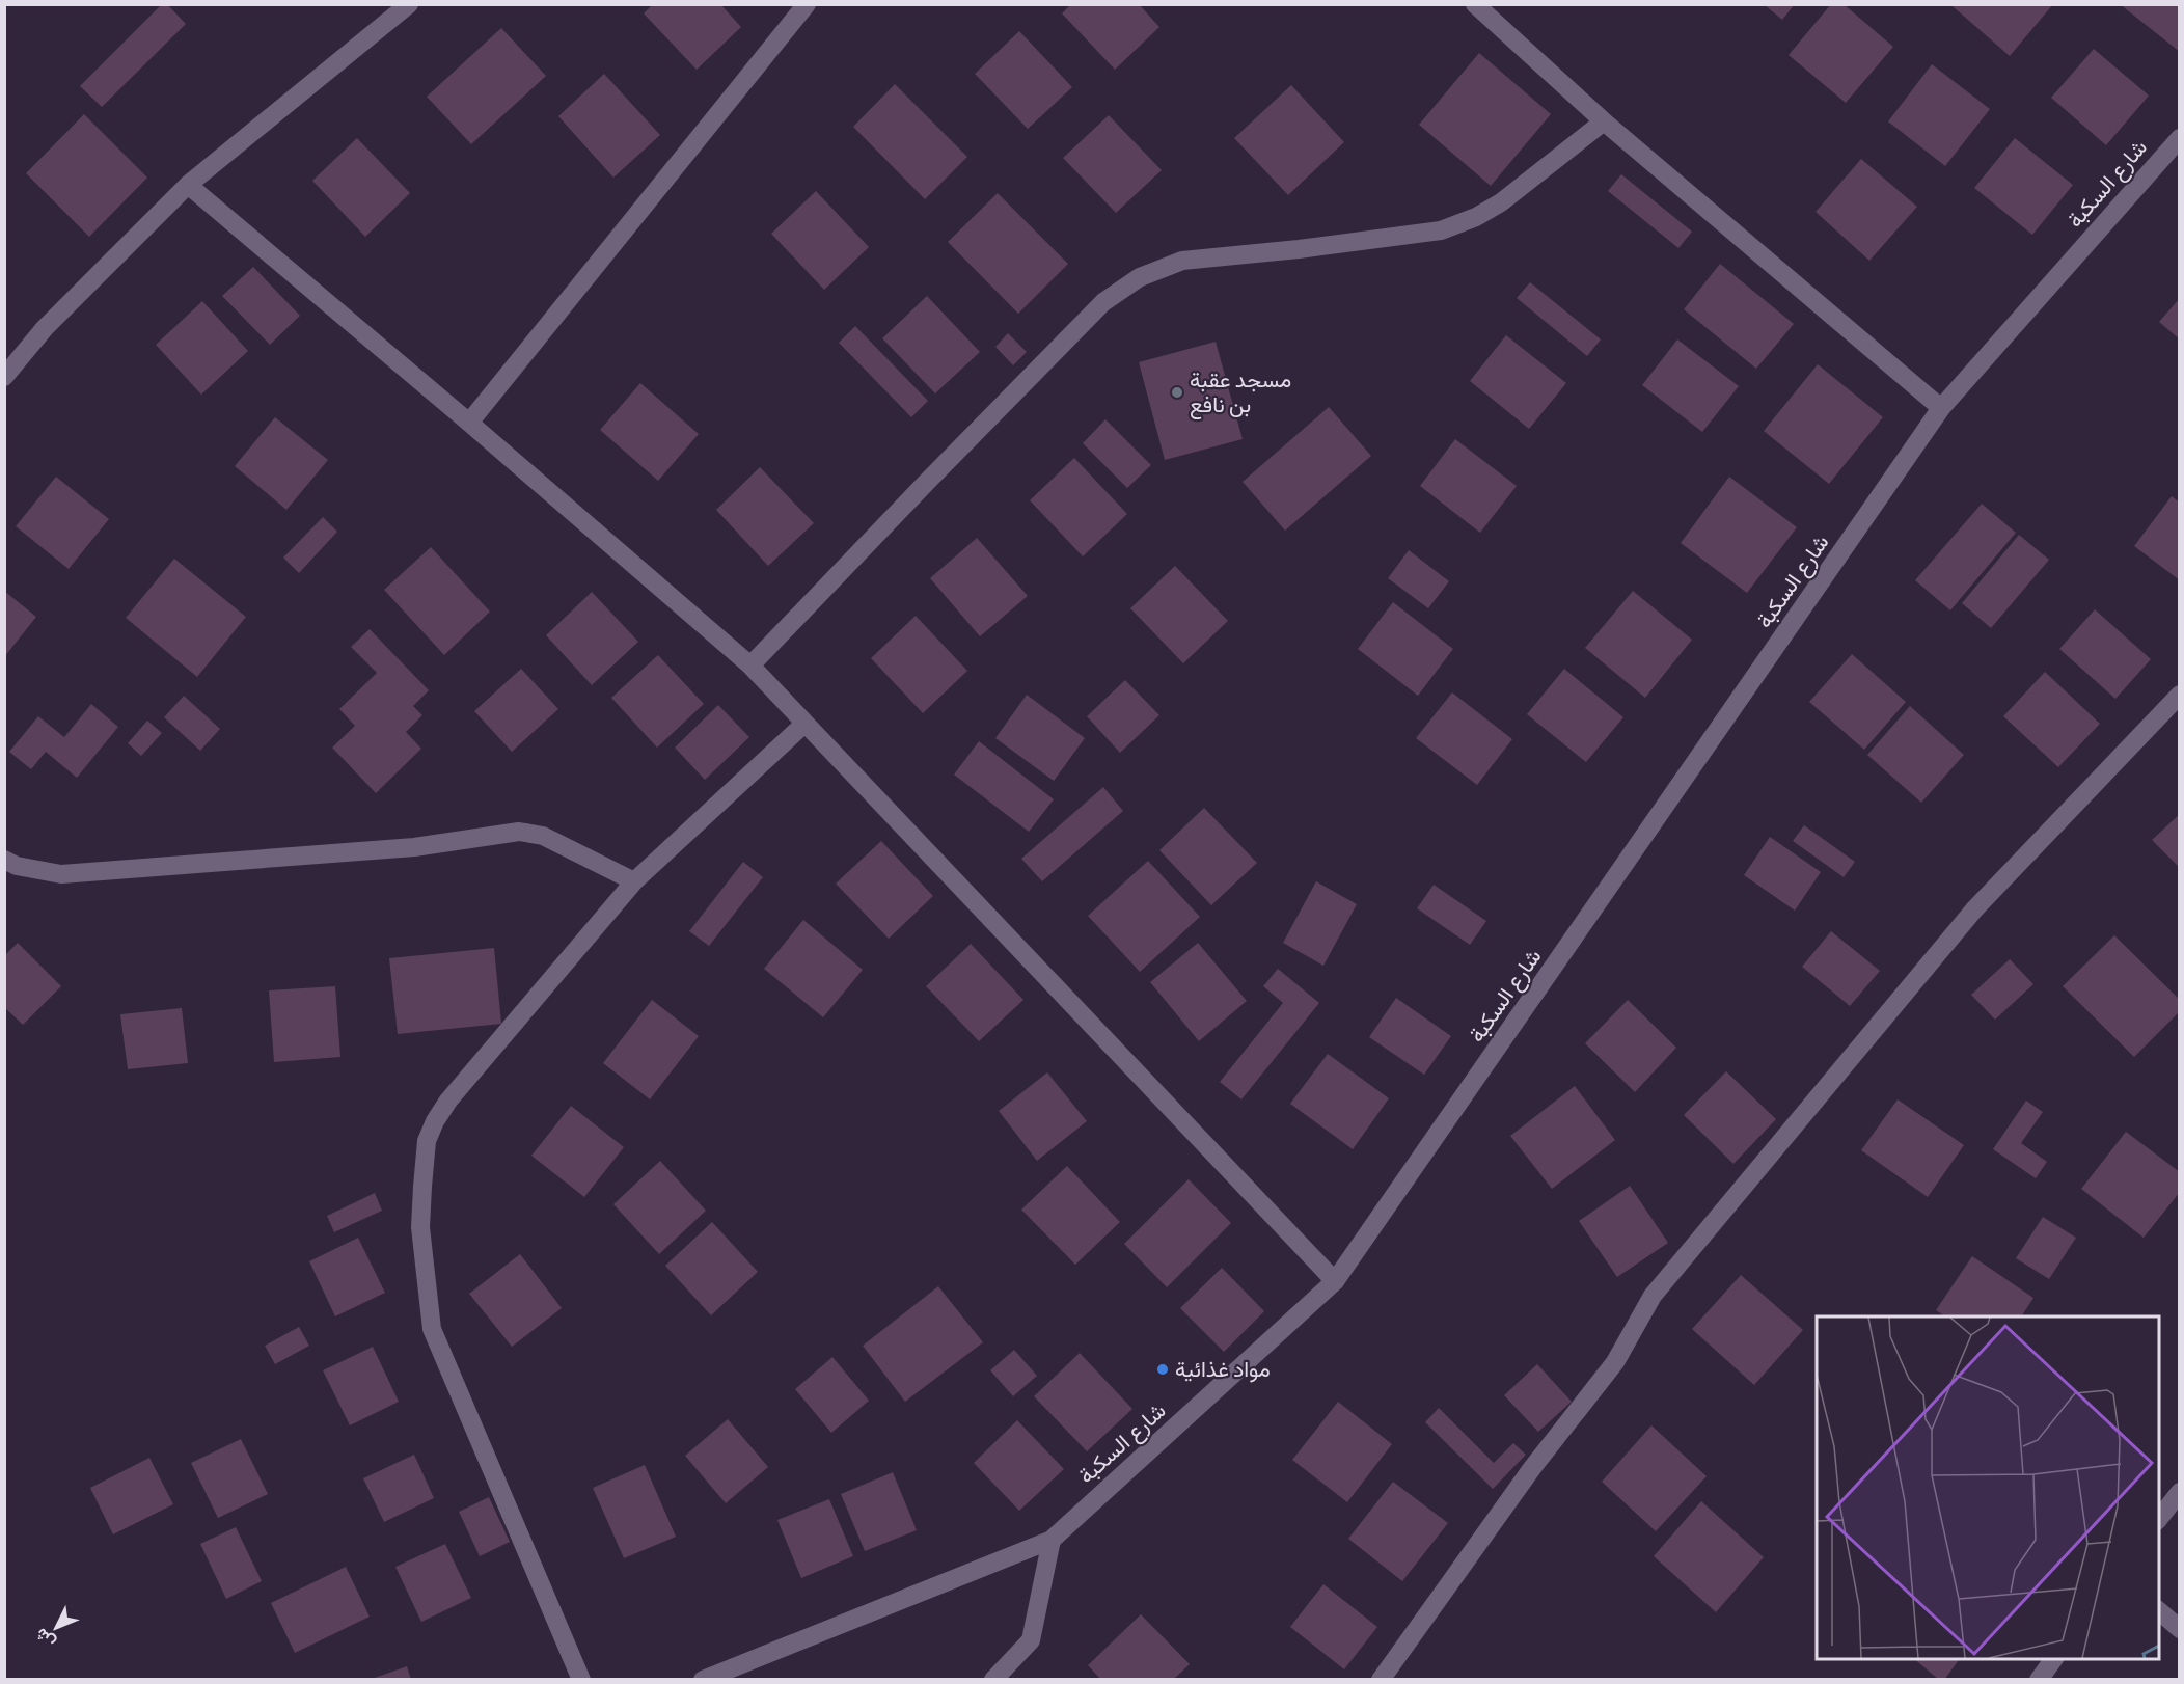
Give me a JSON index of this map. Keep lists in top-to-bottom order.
{
  "streets": {
    "street": ["شارع السكبة"]
  },
  "places": ["مسجد عقبة بن نافع", "مواد غذائية"],
  "north": "bottom left"
}
